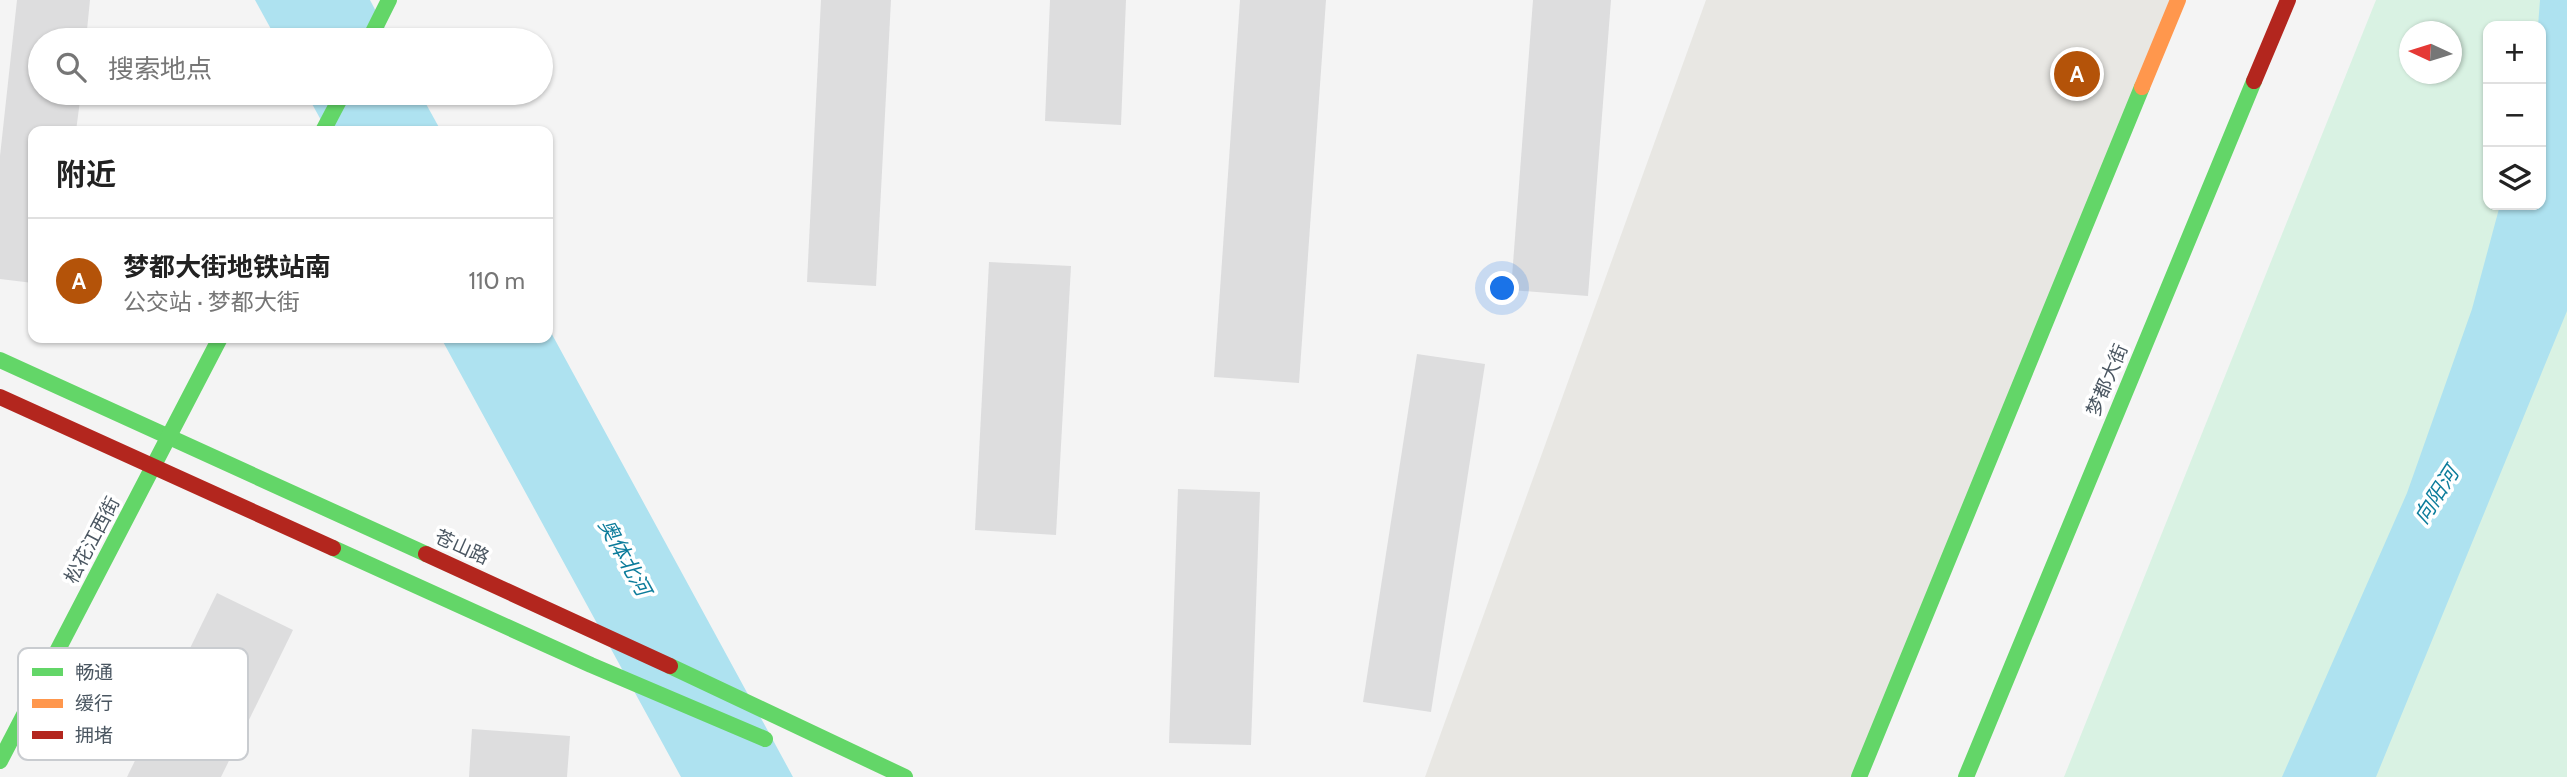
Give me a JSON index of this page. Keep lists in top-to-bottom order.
{
  "streets": {
    "street": ["梦都大街", "松花江西街", "苍山路"]
  },
  "crossings": [
    ["松花江西街", "苍山路"]
  ],
  "water": ["向阳河", "奥体北河"],
  "legend": ["畅通", "缓行", "拥堵"],
  "north": "left",
  "page": {
    "map_buttons": ["+", "−"],
    "search": "搜索地点",
    "pins": "A",
    "heading": "附近",
    "list": [
      {
        "mark": "A",
        "name": "梦都大街地铁站南",
        "note": "公交站 · 梦都大街",
        "value": "110 m"
      }
    ]
  }
}
